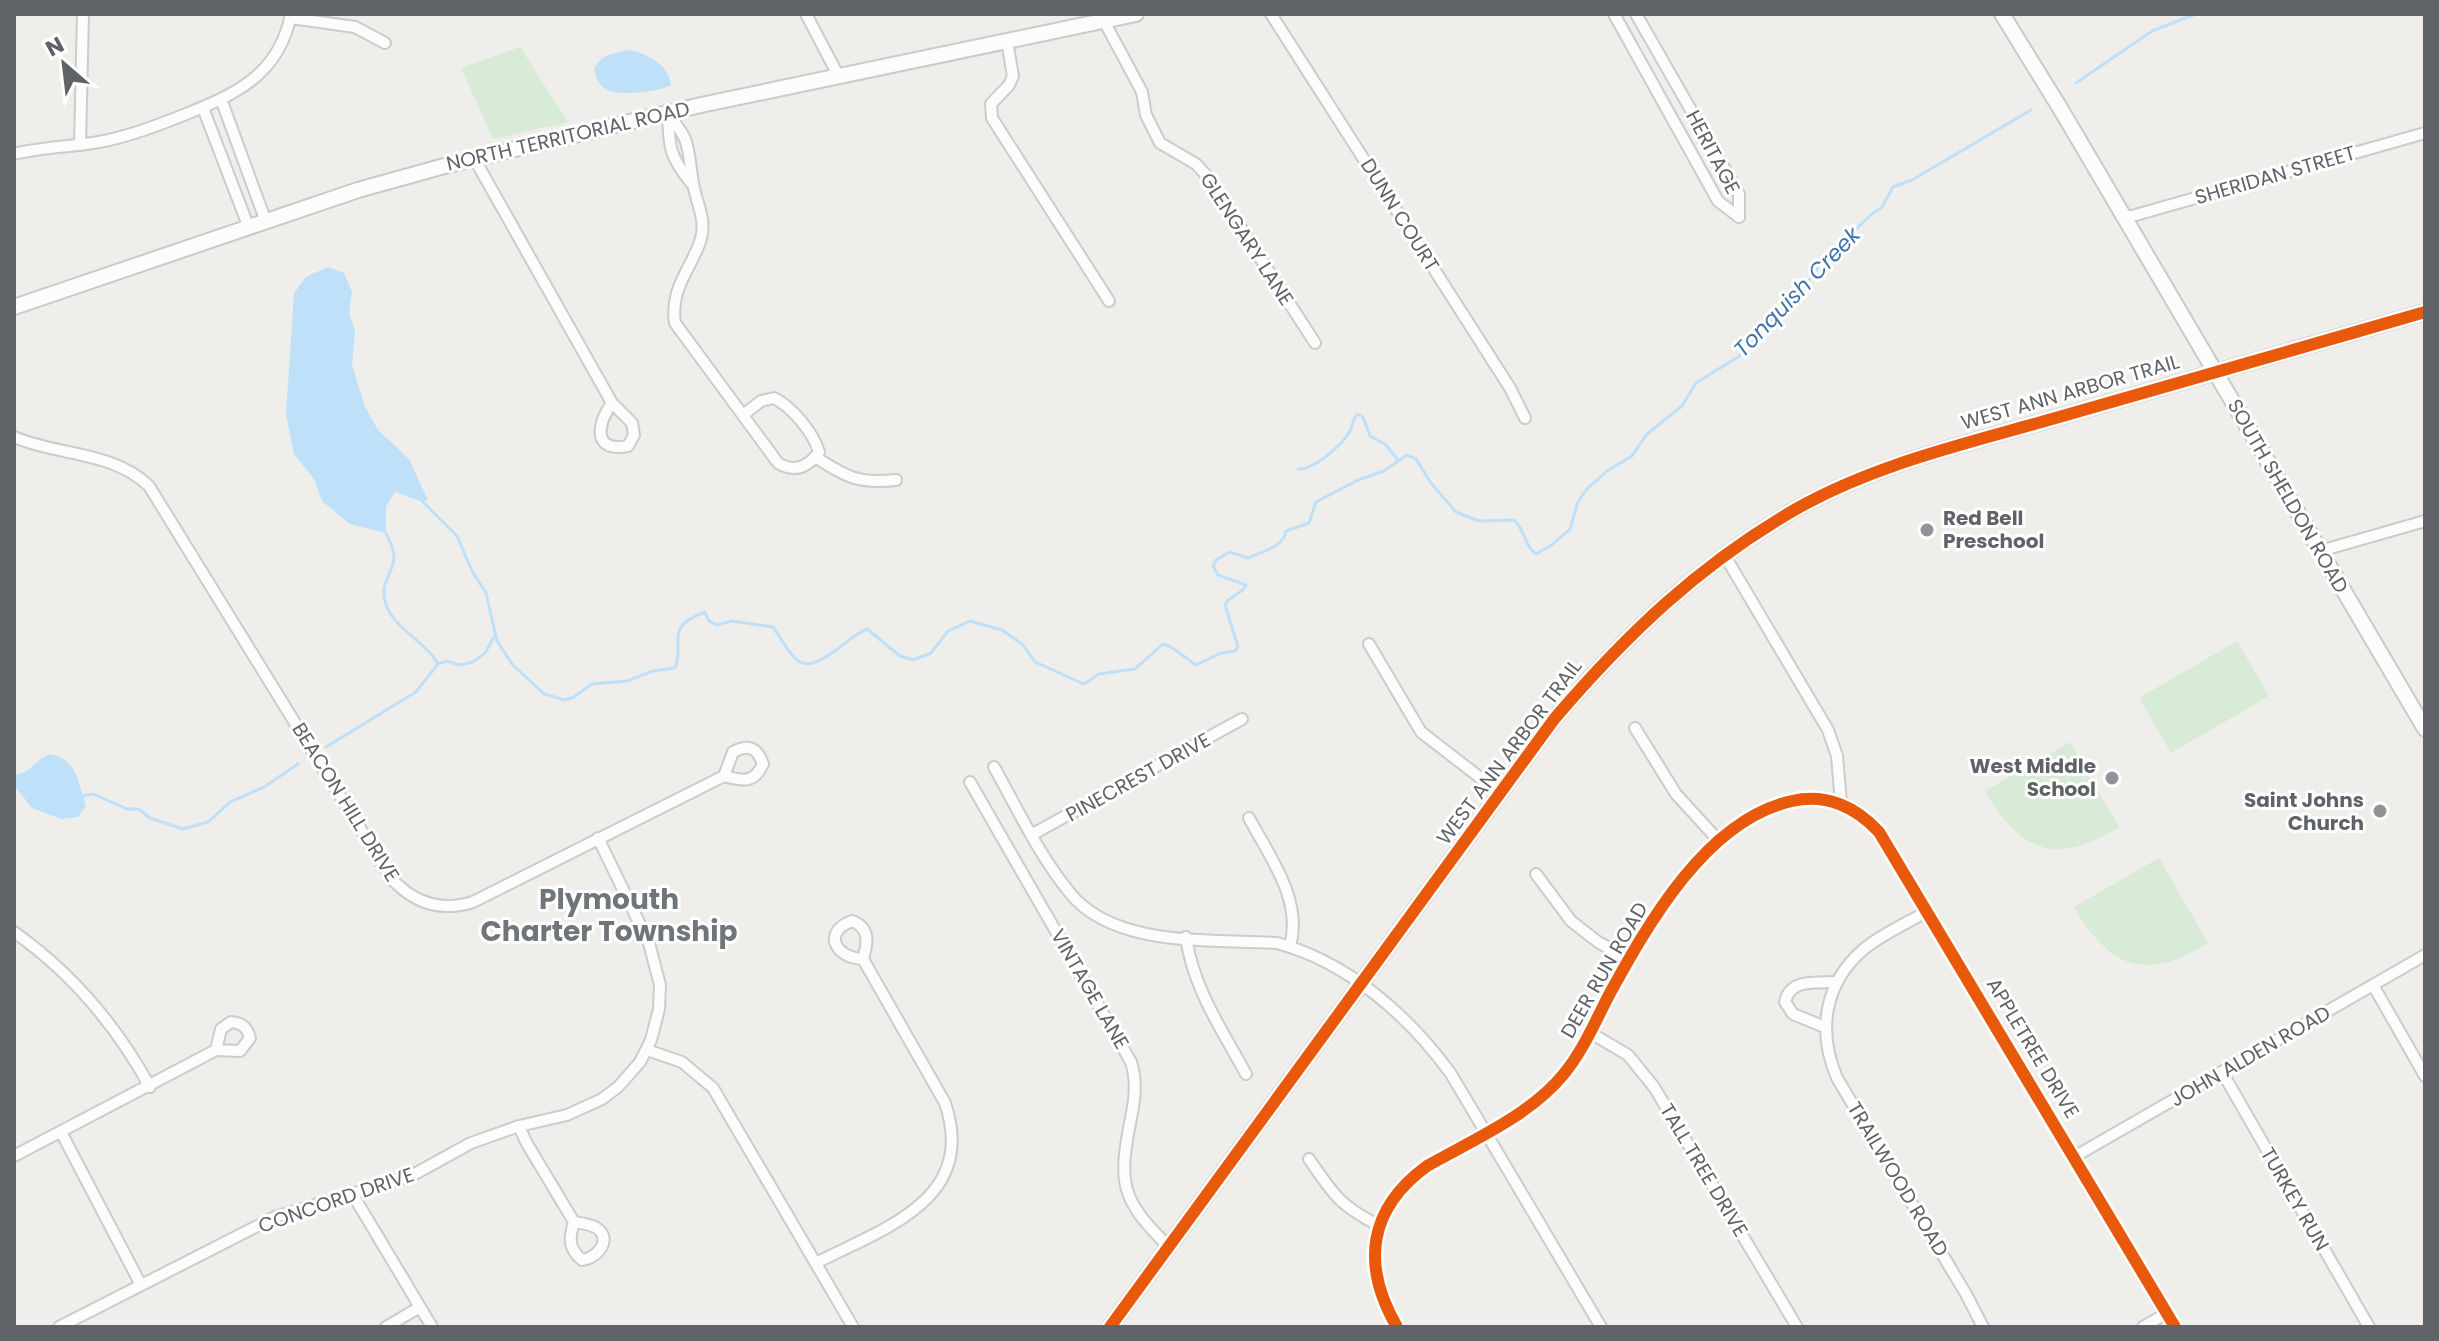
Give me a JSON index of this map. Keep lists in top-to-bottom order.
{
  "streets": {
    "main road": ["NORTH TERRITORIAL ROAD", "WEST ANN ARBOR TRAIL", "SOUTH SHELDON ROAD"],
    "street": [
      "HERITAGE",
      "SHERIDAN STREET",
      "DUNN COURT",
      "GLENGARY LANE",
      "PINECREST DRIVE",
      "BEACON HILL DRIVE",
      "DEER RUN ROAD",
      "VINTAGE LANE",
      "APPLETREE DRIVE",
      "JOHN ALDEN ROAD",
      "TALL TREE DRIVE",
      "TRAILWOOD ROAD",
      "TURKEY RUN",
      "CONCORD DRIVE"
    ]
  },
  "crossings": [
    ["NORTH TERRITORIAL ROAD", "GLENGARY LANE"],
    ["SHERIDAN STREET", "SOUTH SHELDON ROAD"],
    ["WEST ANN ARBOR TRAIL", "SOUTH SHELDON ROAD"],
    ["WEST ANN ARBOR TRAIL", "VINTAGE LANE"],
    ["DEER RUN ROAD", "APPLETREE DRIVE"],
    ["DEER RUN ROAD", "TALL TREE DRIVE"],
    ["APPLETREE DRIVE", "JOHN ALDEN ROAD"],
    ["APPLETREE DRIVE", "TRAILWOOD ROAD"],
    ["JOHN ALDEN ROAD", "TURKEY RUN"]
  ],
  "districts": ["Plymouth Charter Township"],
  "water": ["Tonquish Creek"],
  "places": ["Red Bell Preschool", "West Middle School", "Saint Johns Church"],
  "north": "top left"
}
